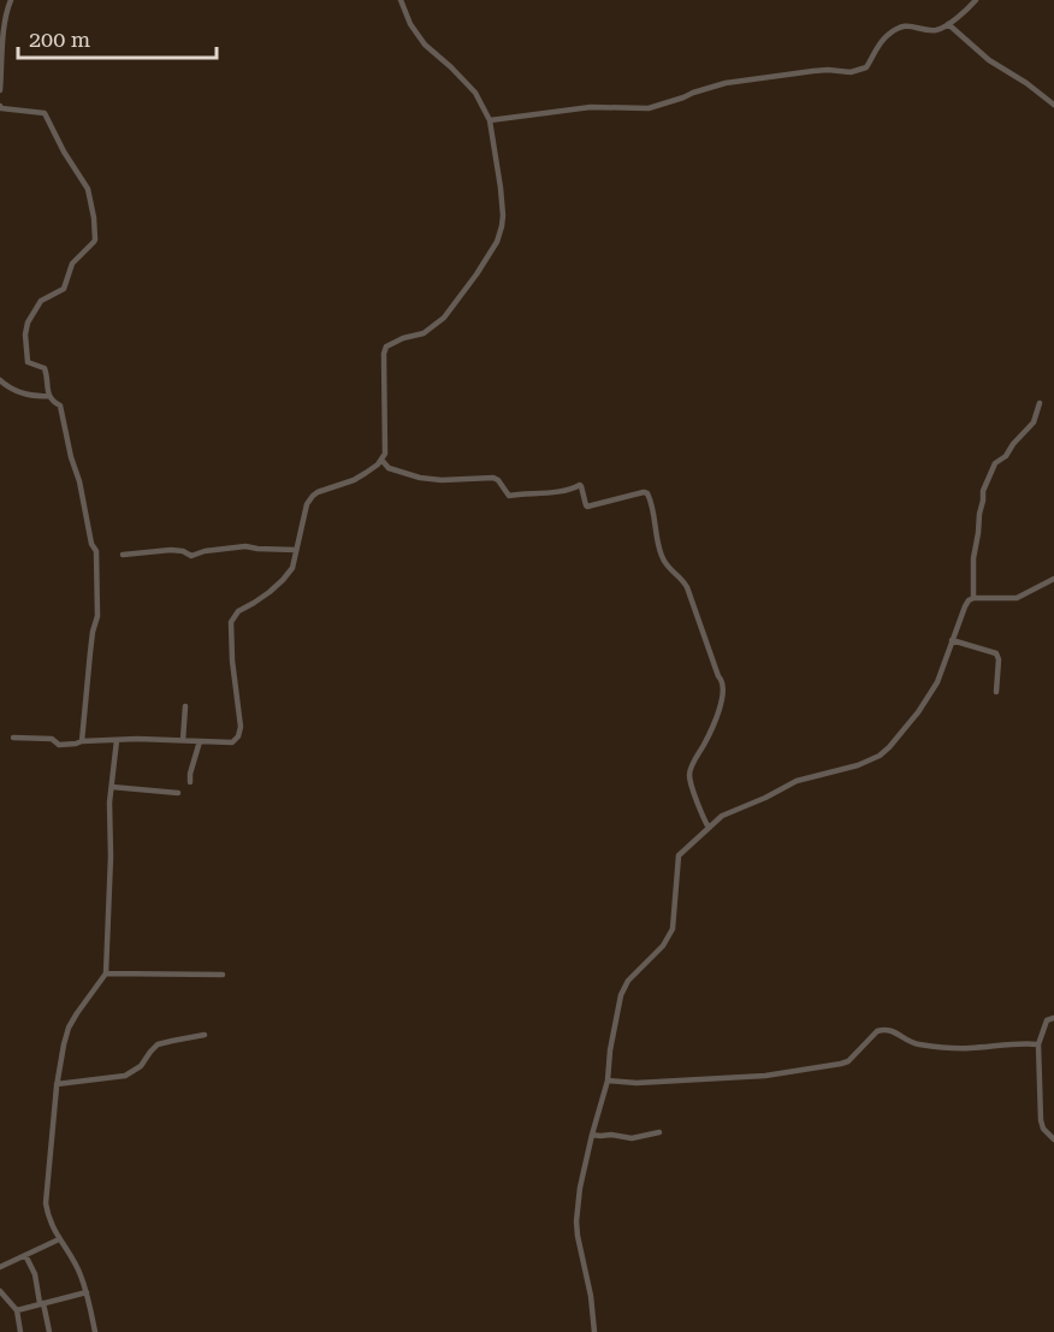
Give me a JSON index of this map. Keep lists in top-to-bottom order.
{
  "scale_bar": "200 m"
}
